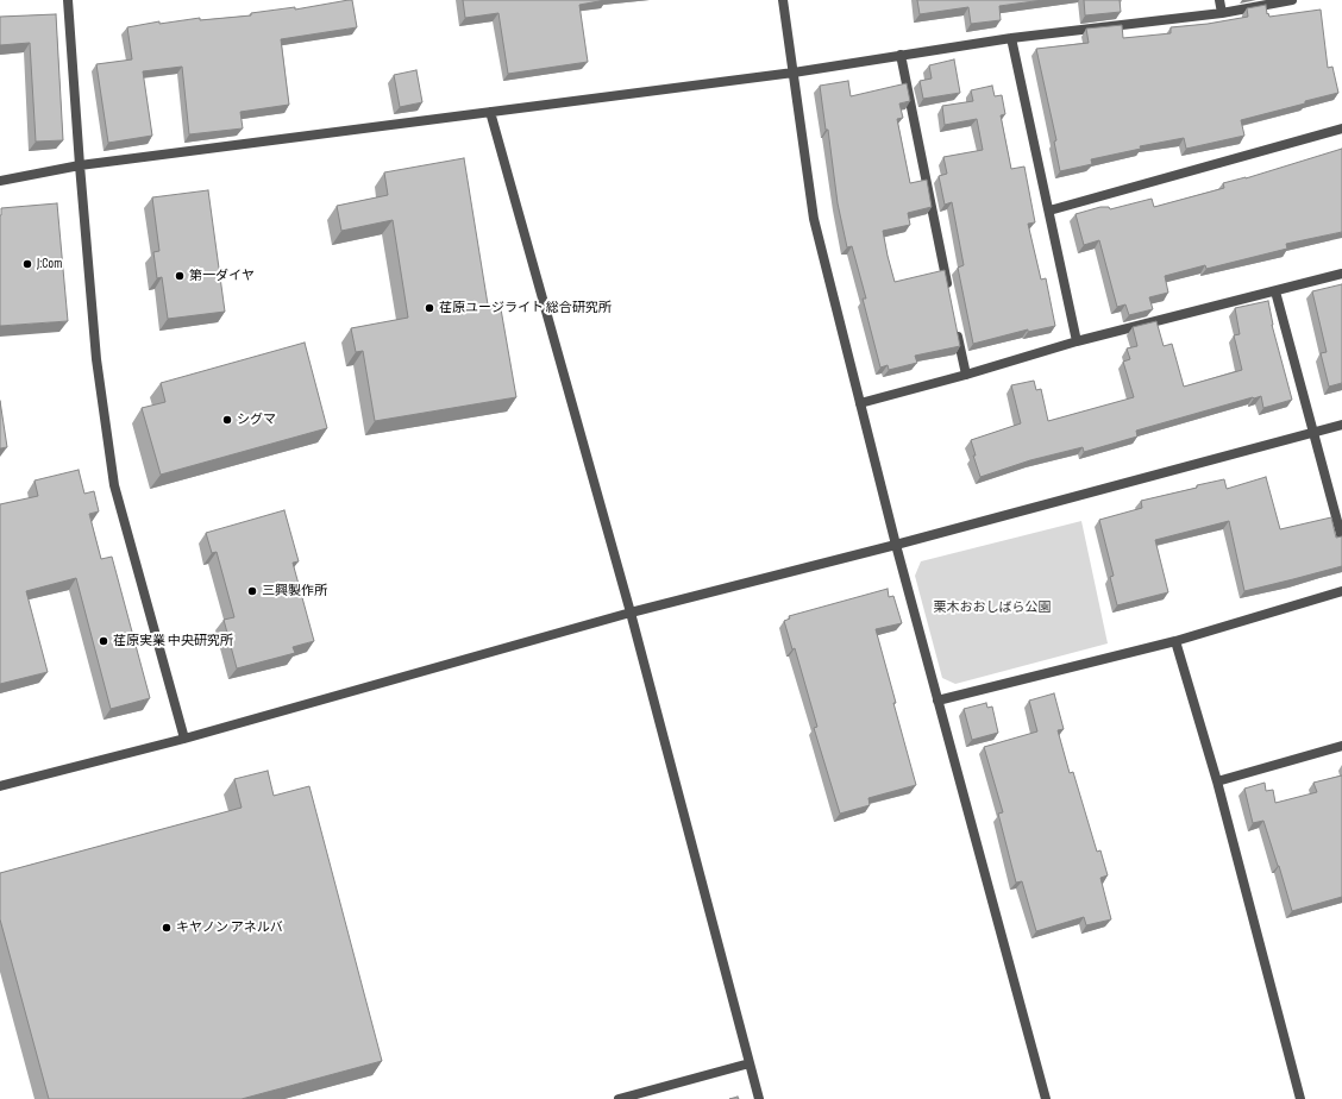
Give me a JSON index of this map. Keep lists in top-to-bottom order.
{
  "parks": ["栗木おおしばら公園"],
  "places": [
    "J:Com",
    "第一ダイヤ",
    "荏原ユージライト 総合研究所",
    "シグマ",
    "三興製作所",
    "荏原実業 中央研究所",
    "キヤノン アネルバ"
  ]
}
